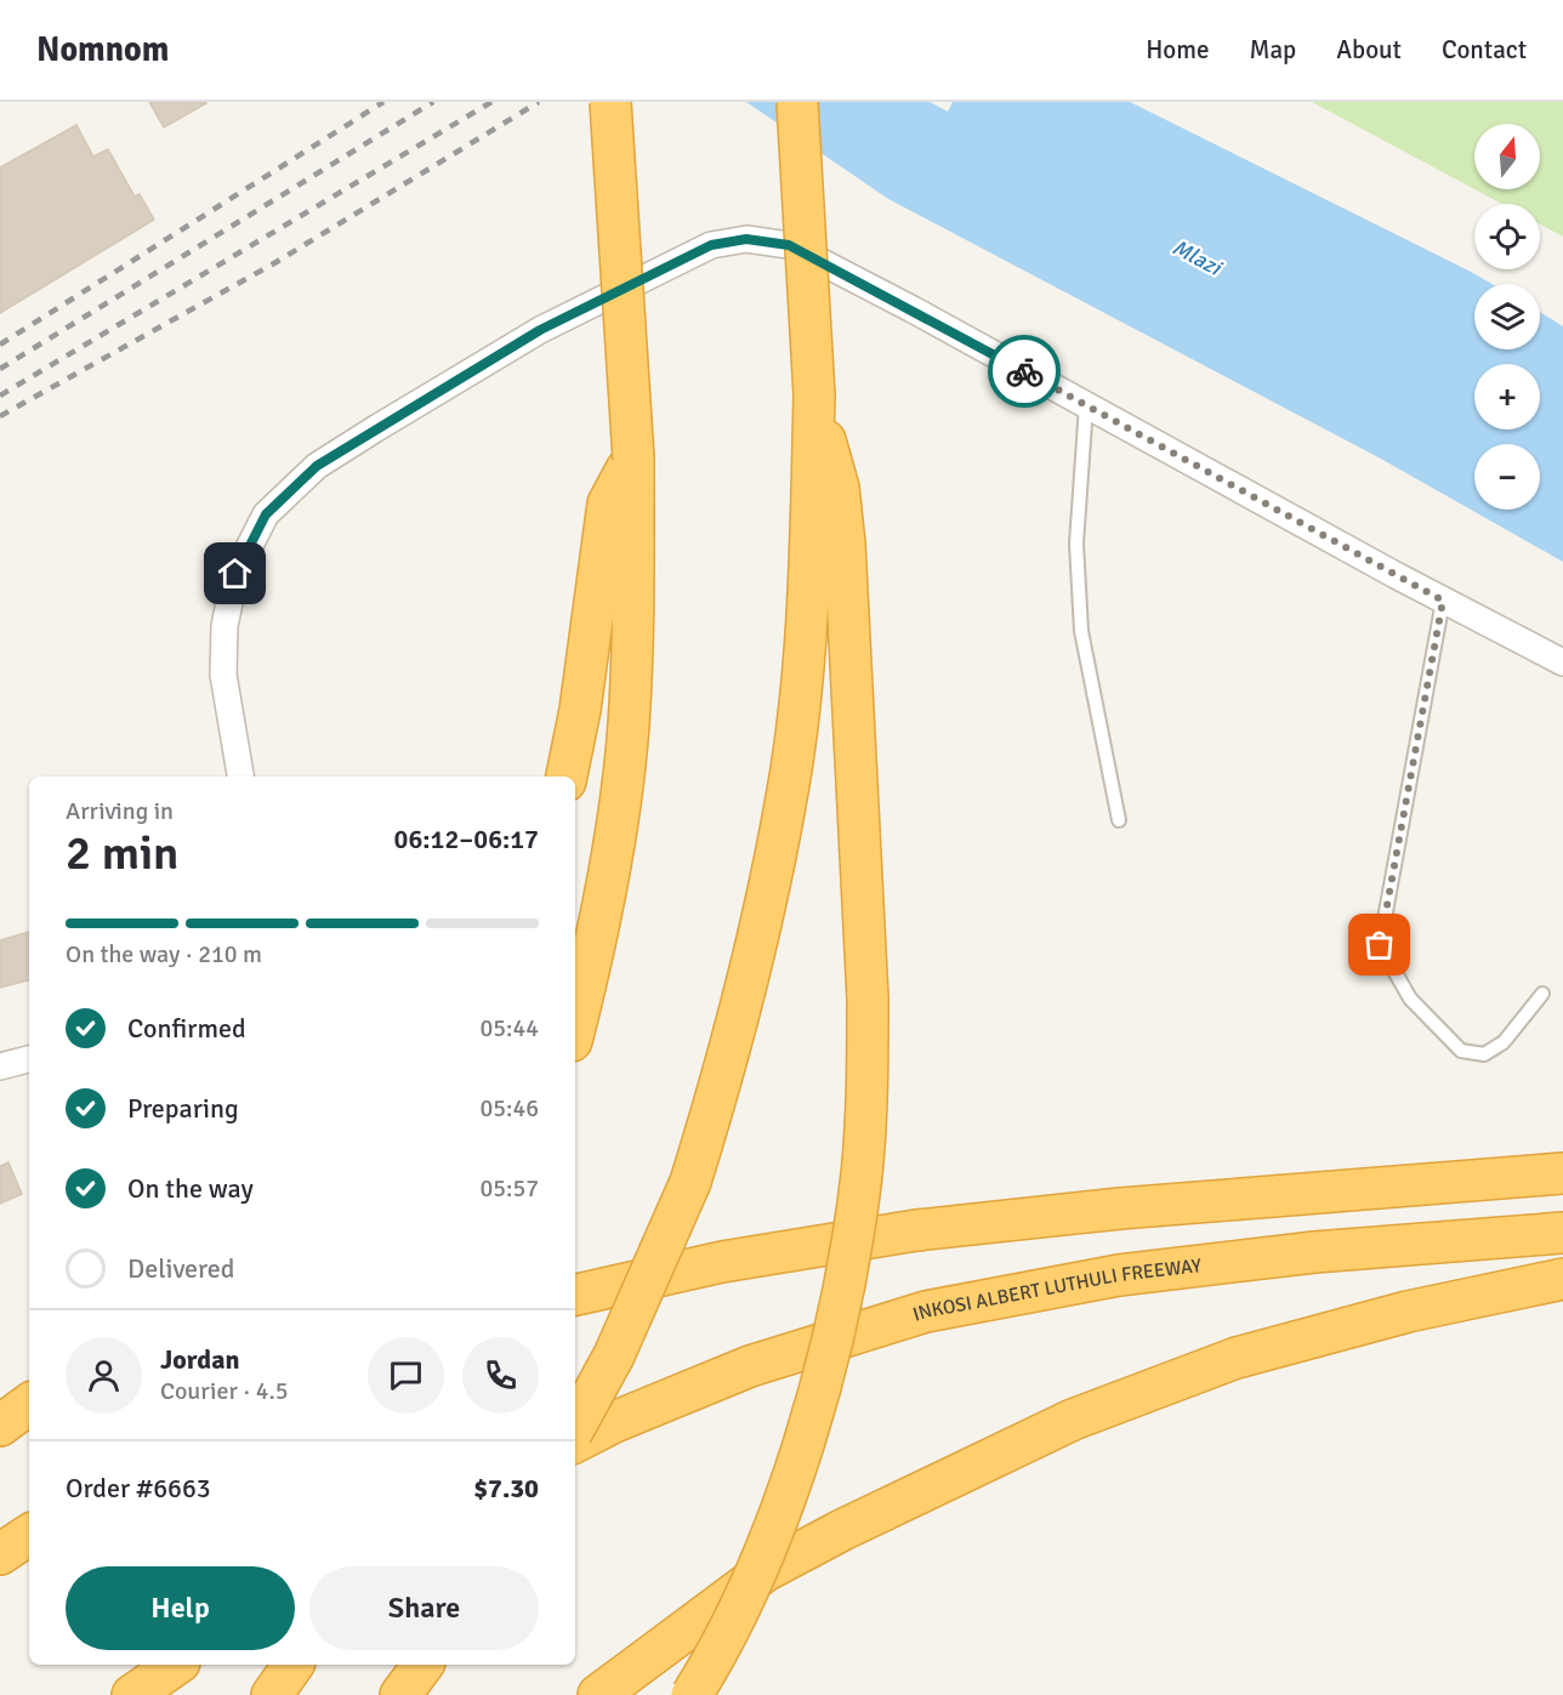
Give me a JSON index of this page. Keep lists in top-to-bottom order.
{
  "streets": {
    "highway": ["INKOSI ALBERT LUTHULI FREEWAY"]
  },
  "water": ["Mlazi"],
  "north": "top",
  "page": {
    "header": "Nomnom",
    "nav": [
      "Home",
      "Map",
      "About",
      "Contact"
    ],
    "map_buttons": ["+", "−"],
    "heading": ["2 min", "Arriving in", "06:12–06:17"],
    "panel": [
      "Jordan",
      "Courier · 4.5",
      "Order #6663",
      "$7.30"
    ],
    "bar": "On the way · 210 m",
    "list": [
      ["Confirmed", "05:44"],
      ["Preparing", "05:46"],
      ["On the way", "05:57"],
      "Delivered"
    ],
    "buttons": ["Help", "Share"]
  }
}
